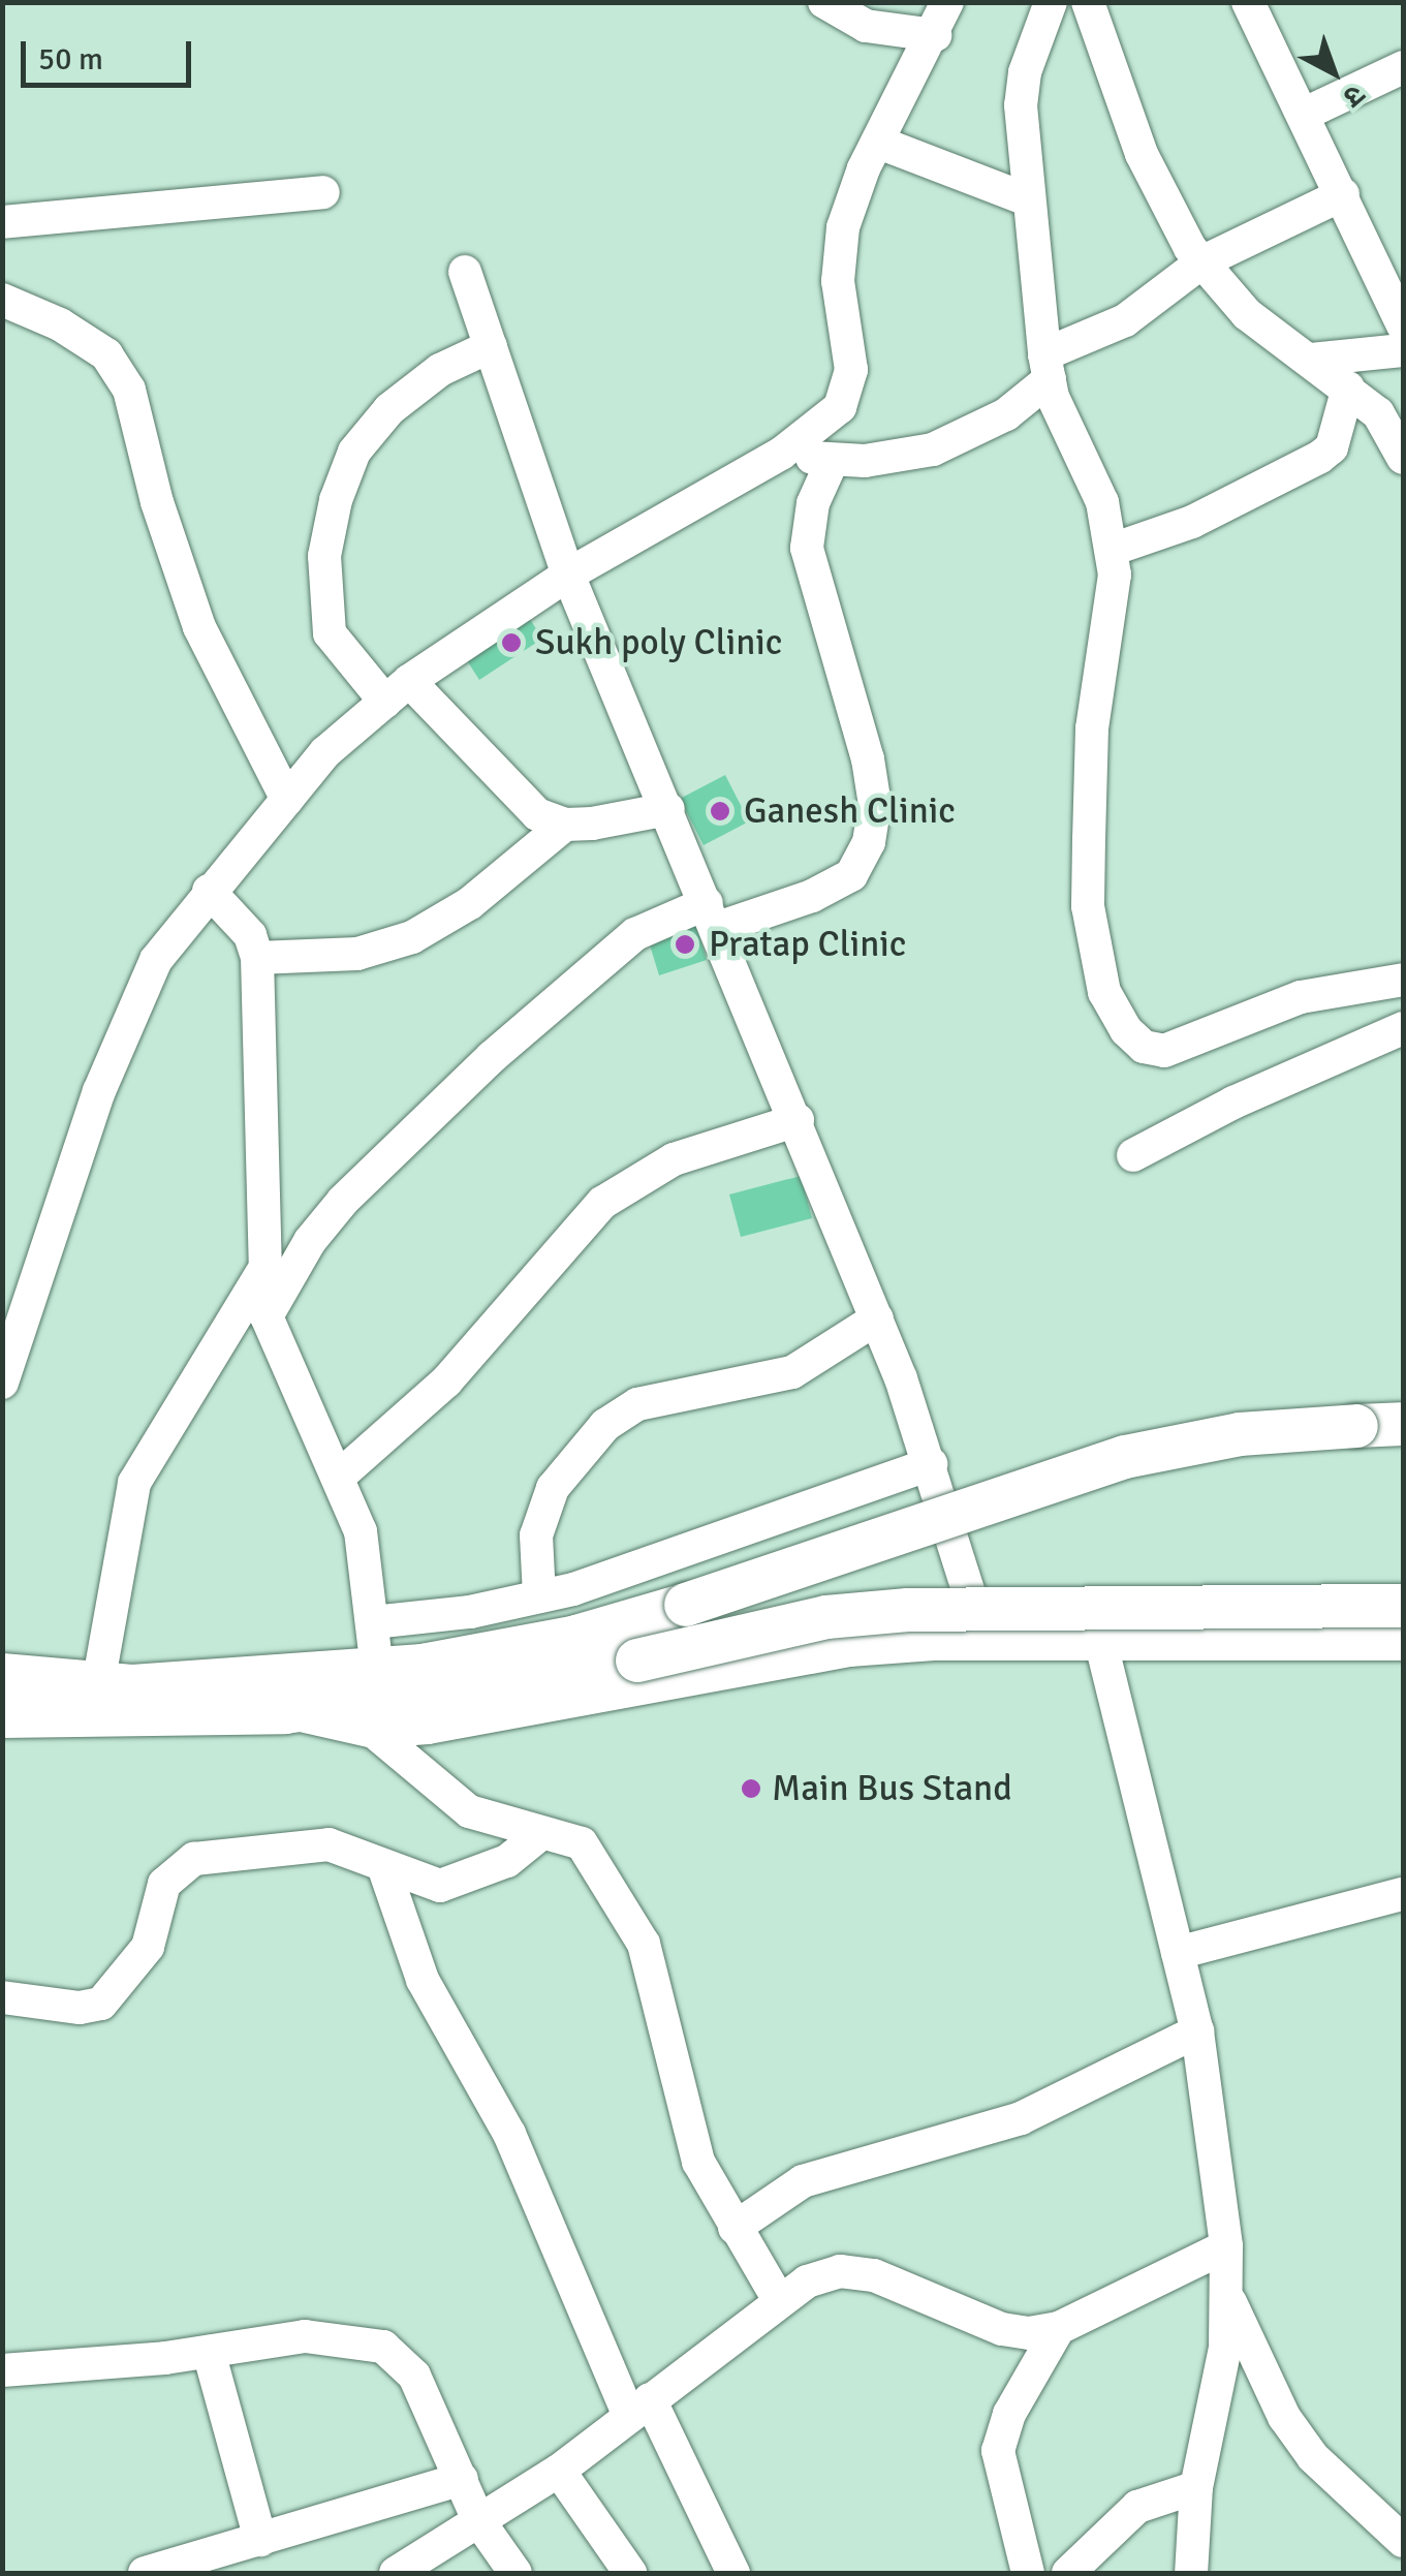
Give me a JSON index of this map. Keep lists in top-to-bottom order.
{
  "places": [
    "Sukh poly Clinic",
    "Ganesh Clinic",
    "Pratap Clinic",
    "Main Bus Stand"
  ],
  "scale_bar": "50 m",
  "north": "bottom right"
}
